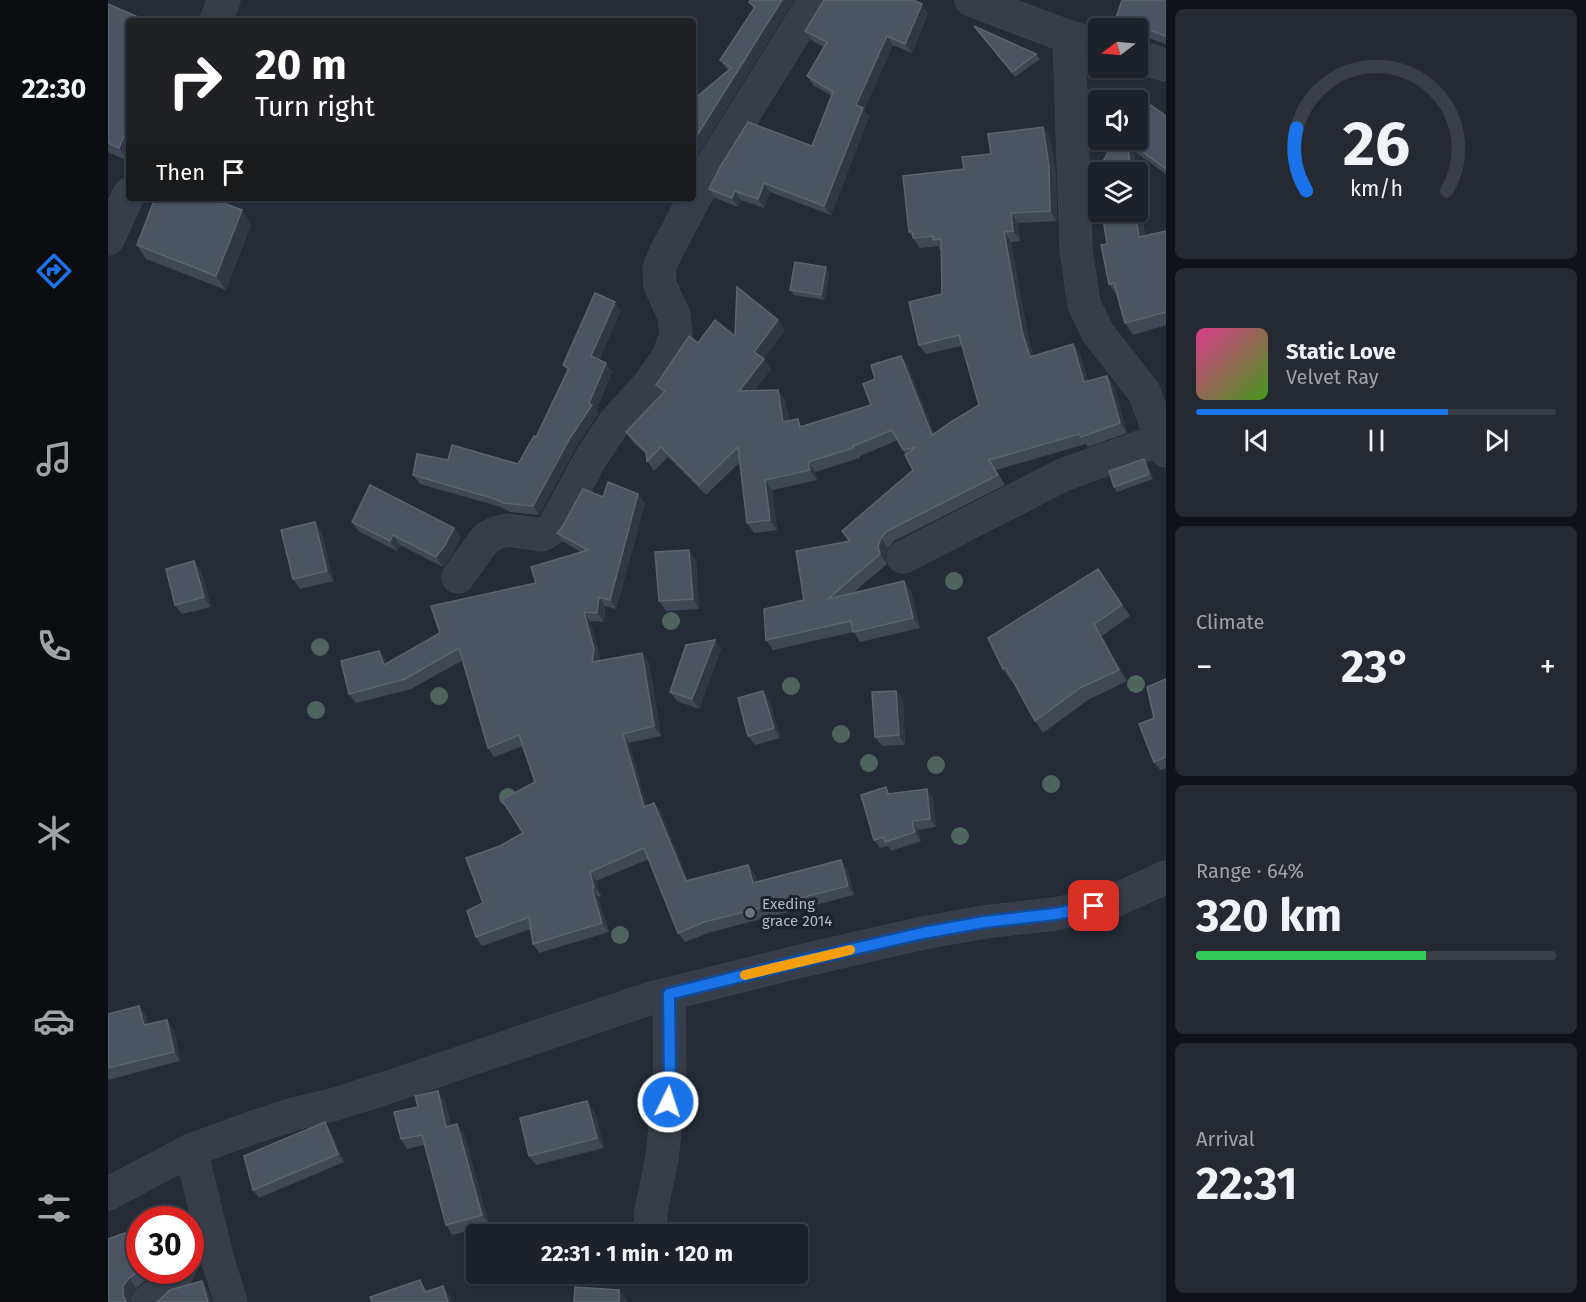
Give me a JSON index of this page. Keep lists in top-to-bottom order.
{
  "places": ["Exeding grace 2014"],
  "north": "left",
  "page": {
    "tabs": "22:30",
    "turn": ["20 m", "Turn right"],
    "then": "Then",
    "song": ["Static Love", "Velvet Ray"],
    "tile": [
      "Climate",
      ["Range · 64%", "320 km"],
      ["Arrival", "22:31"]
    ],
    "heat": ["−", "23°", "+"],
    "limit": "30",
    "trip": "22:31 · 1 min · 120 m",
    "gauge": ["26", "km/h"]
  }
}
